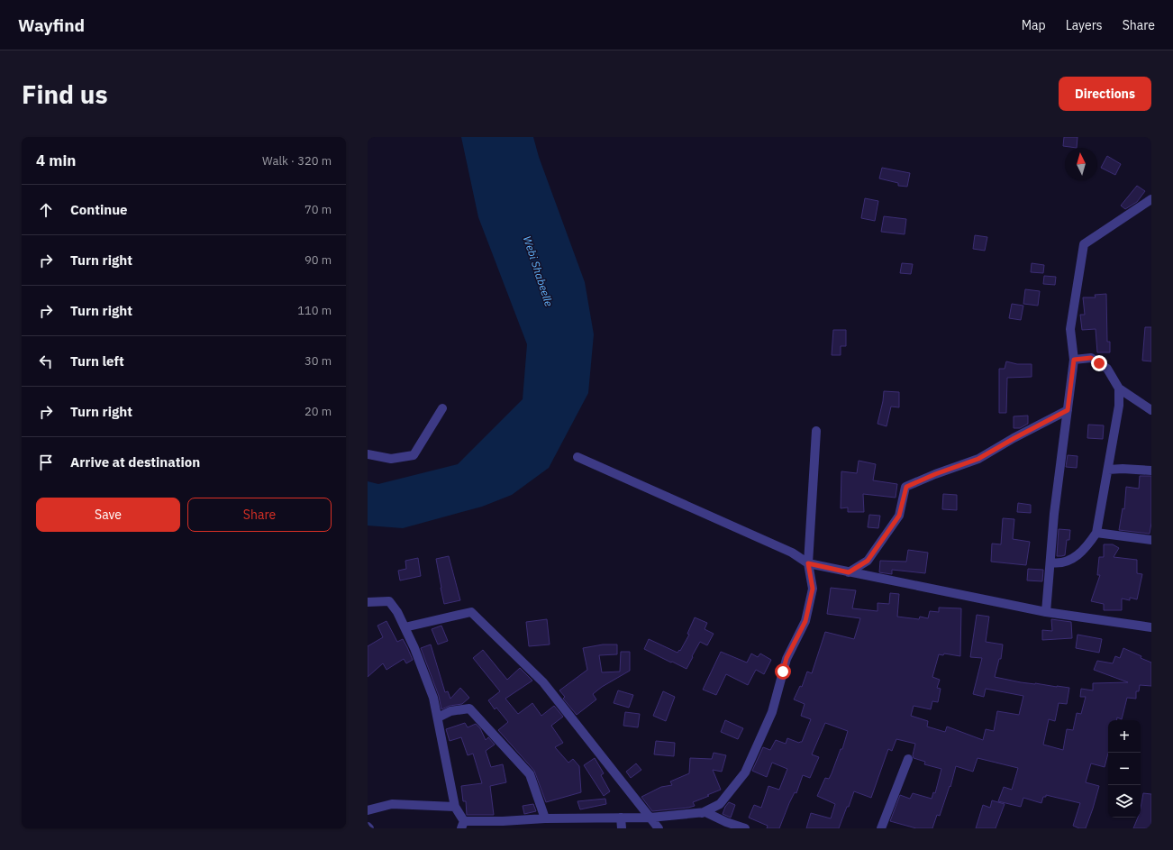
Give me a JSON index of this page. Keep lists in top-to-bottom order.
{
  "water": ["Webi Shabeelle"],
  "north": "top",
  "page": {
    "header": "Wayfind",
    "nav": ["Map", "Layers", "Share"],
    "buttons": [
      "Directions",
      ["Save", "Share"]
    ],
    "title": "Find us",
    "heading": ["4 min", "Walk · 320 m"],
    "list": [
      ["Continue", "70 m"],
      ["Turn right", "90 m"],
      ["Turn right", "110 m"],
      ["Turn left", "30 m"],
      ["Turn right", "20 m"],
      "Arrive at destination"
    ],
    "map_buttons": ["+", "−"]
  }
}
